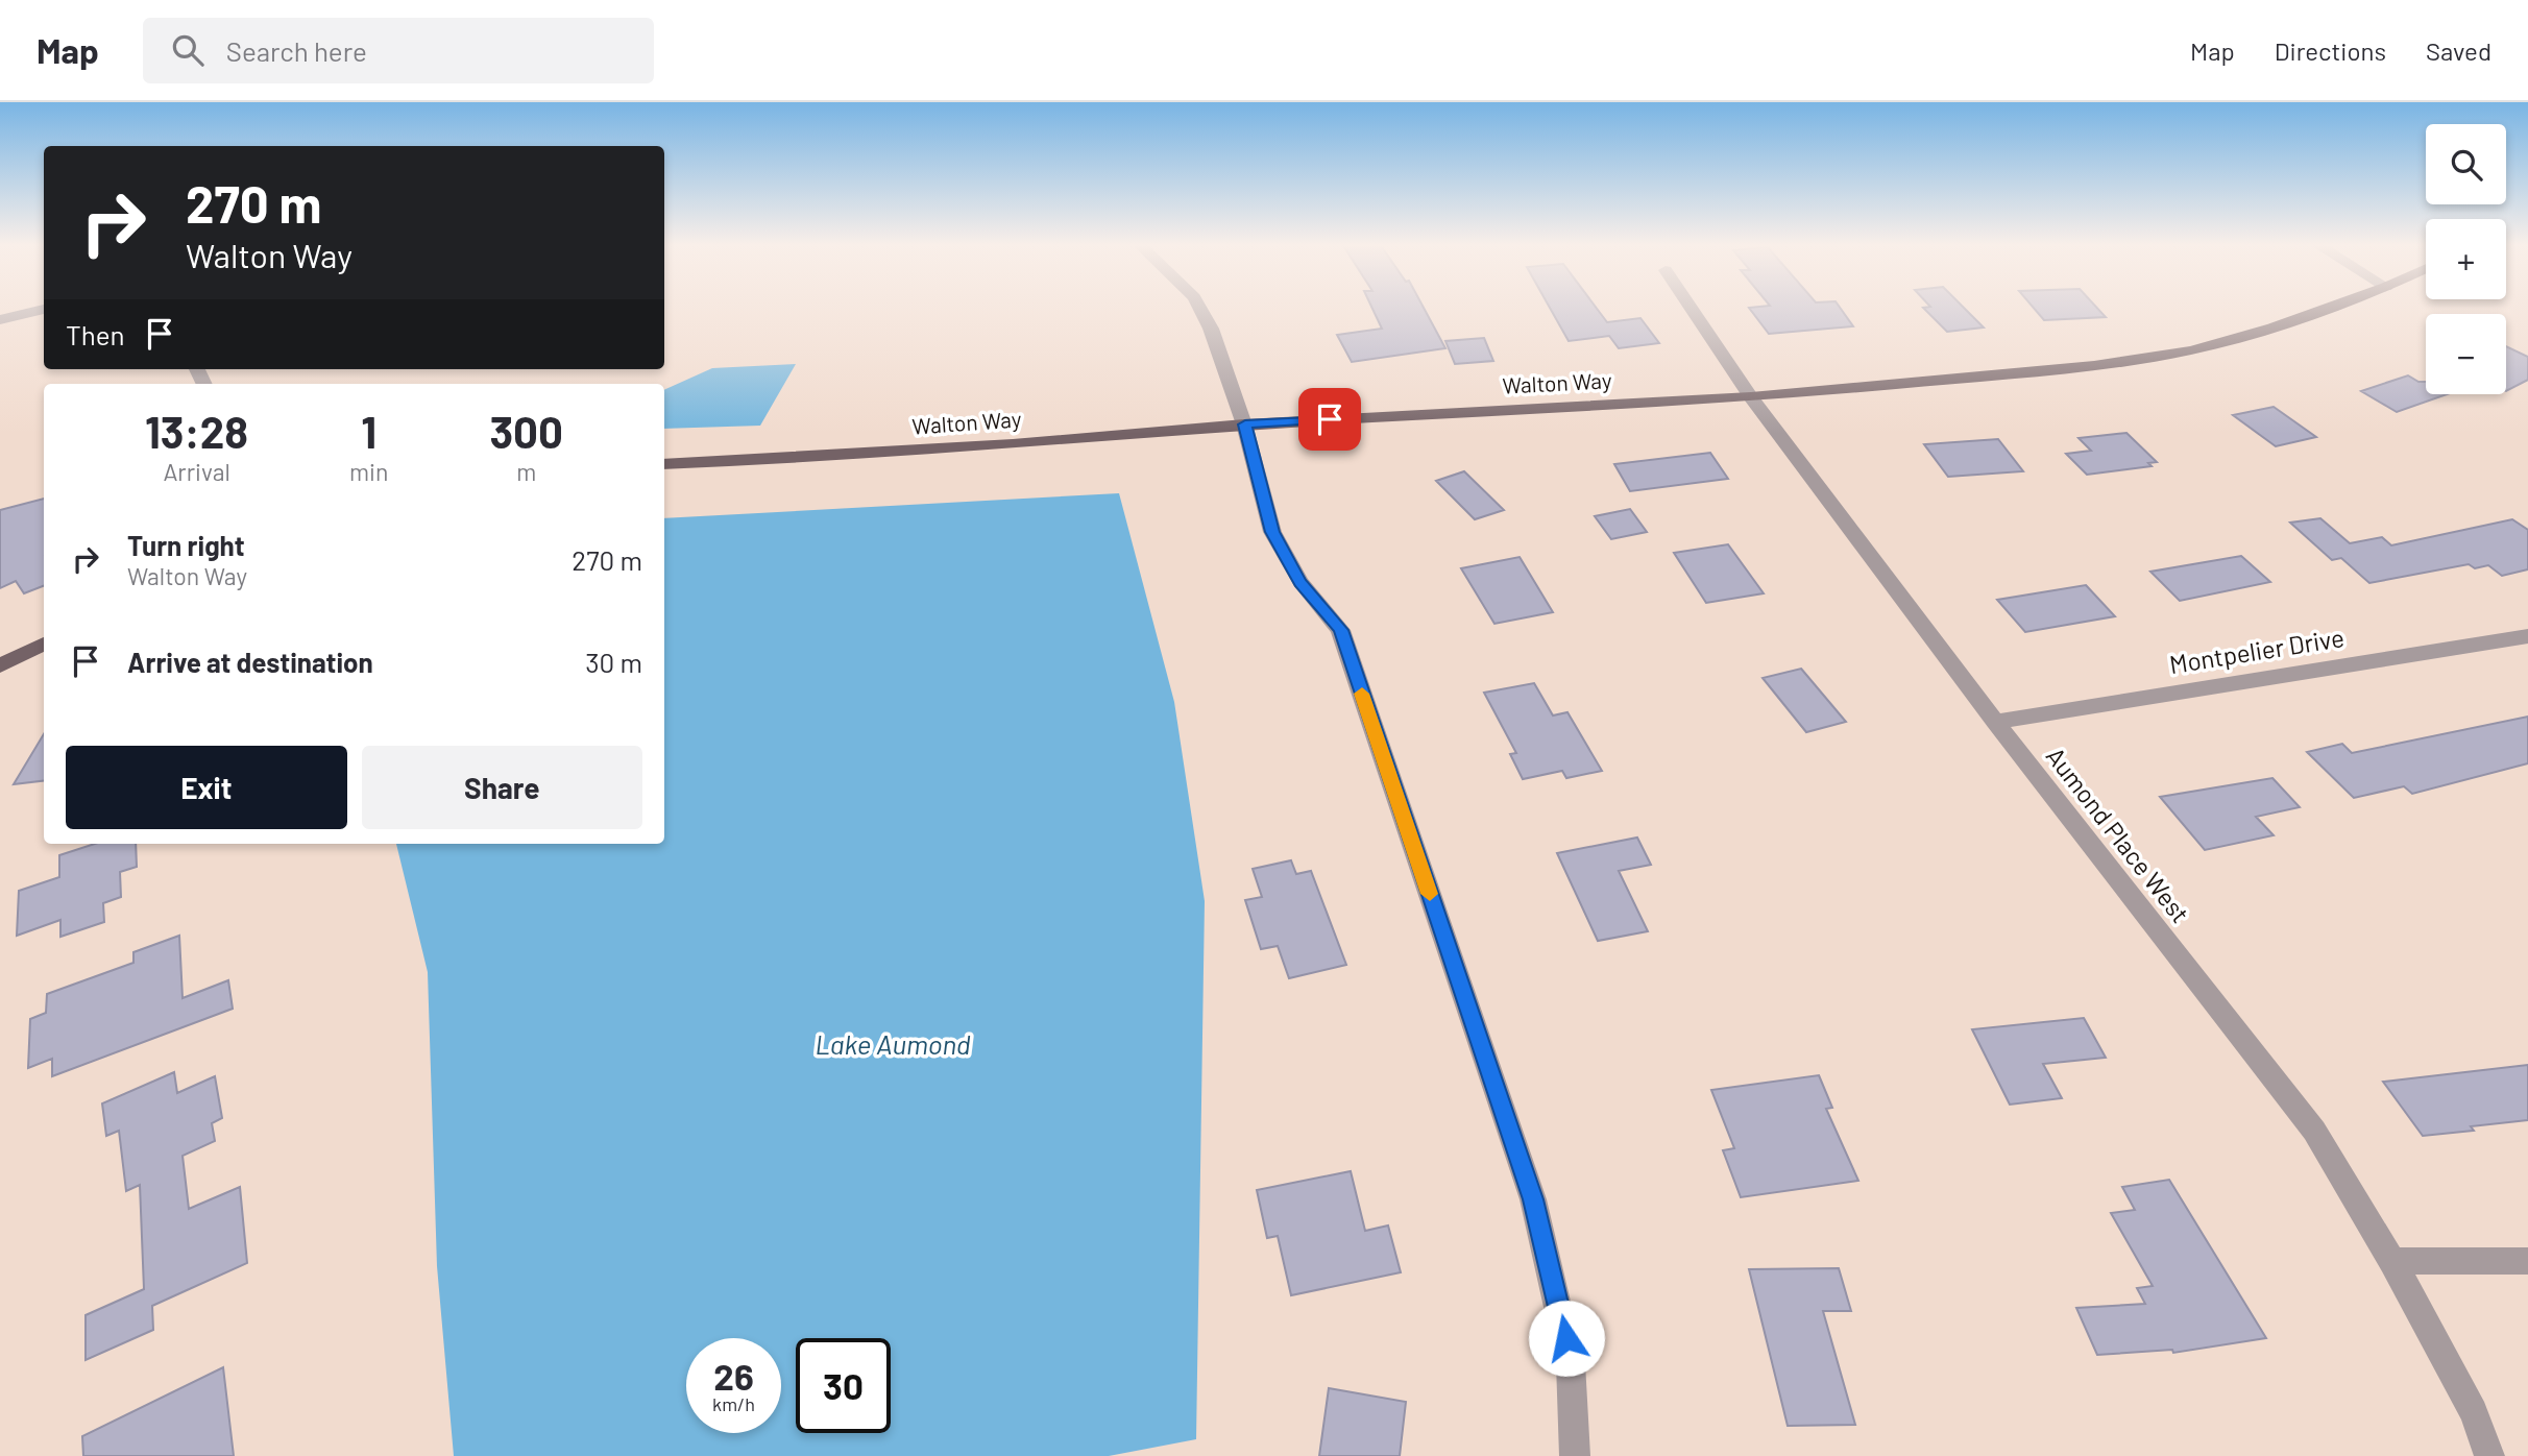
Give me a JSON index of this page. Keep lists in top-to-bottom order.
{
  "streets": {
    "main road": ["Walton Way"],
    "street": ["Montpelier Drive", "Aumond Place West"]
  },
  "crossings": [
    ["Walton Way", "Aumond Place West"],
    ["Montpelier Drive", "Aumond Place West"]
  ],
  "water": ["Lake Aumond"],
  "page": {
    "header": "Map",
    "search": "Search here",
    "nav": ["Map", "Directions", "Saved"],
    "map_buttons": ["+", "−"],
    "turn": ["270 m", "Walton Way"],
    "then": "Then",
    "eta": [
      "13:28",
      "Arrival",
      "1",
      "min",
      "300",
      "m"
    ],
    "list": [
      {
        "name": "Turn right",
        "note": "Walton Way",
        "value": "270 m"
      },
      {
        "name": "Arrive at destination",
        "value": "30 m"
      }
    ],
    "buttons": ["Exit", "Share"],
    "speed": "26 km/h",
    "limit": "30"
  }
}
